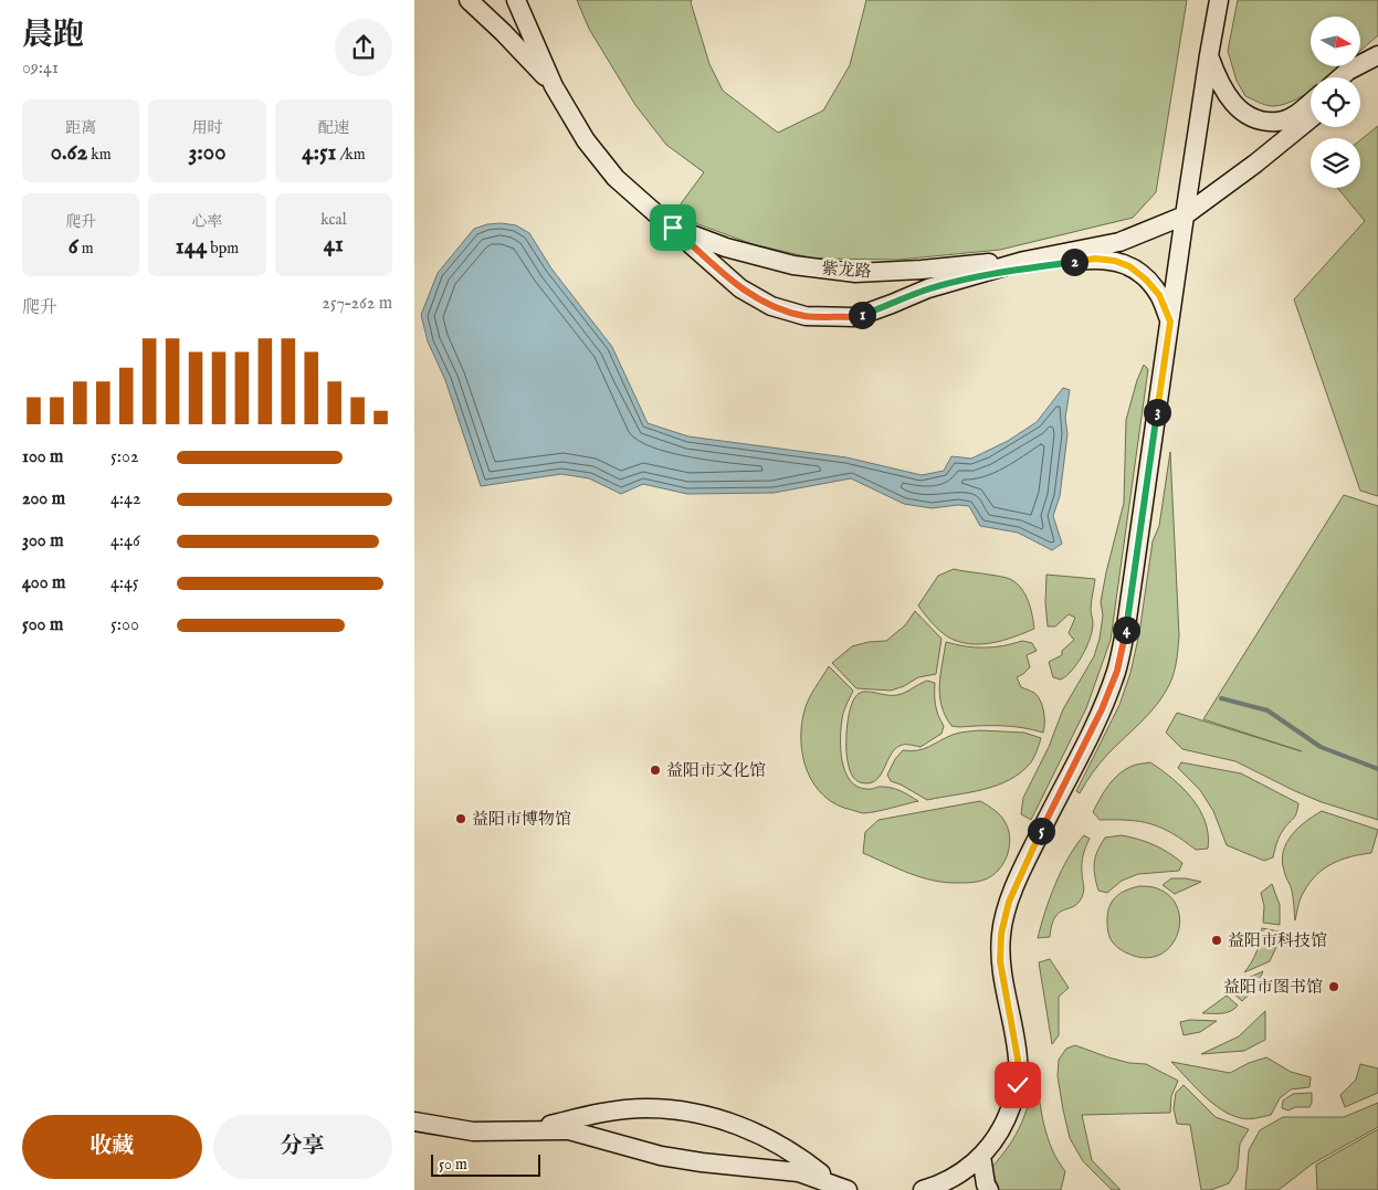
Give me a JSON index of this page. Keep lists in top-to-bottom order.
{
  "streets": {
    "street": ["紫龙路"]
  },
  "places": [
    "益阳市文化馆",
    "益阳市博物馆",
    "益阳市科技馆",
    "益阳市图书馆"
  ],
  "scale_bar": "50 m",
  "north": "right",
  "page": {
    "heading": ["晨跑", "09:41"],
    "stats": [
      ["距离", "0.62 km"],
      ["用时", "3:00"],
      ["配速", "4:51 /km"],
      ["爬升", "6 m"],
      ["心率", "144 bpm"],
      ["kcal", "41"]
    ],
    "pins": [
      "2",
      "1",
      "3",
      "4",
      "5"
    ],
    "chart": ["爬升", "257–262 m"],
    "list": [
      {
        "name": "100 m",
        "note": "5:02"
      },
      {
        "name": "200 m",
        "note": "4:42"
      },
      {
        "name": "300 m",
        "note": "4:46"
      },
      {
        "name": "400 m",
        "note": "4:45"
      },
      {
        "name": "500 m",
        "note": "5:00"
      }
    ],
    "buttons": ["收藏", "分享"],
    "scale": "50 m"
  }
}
